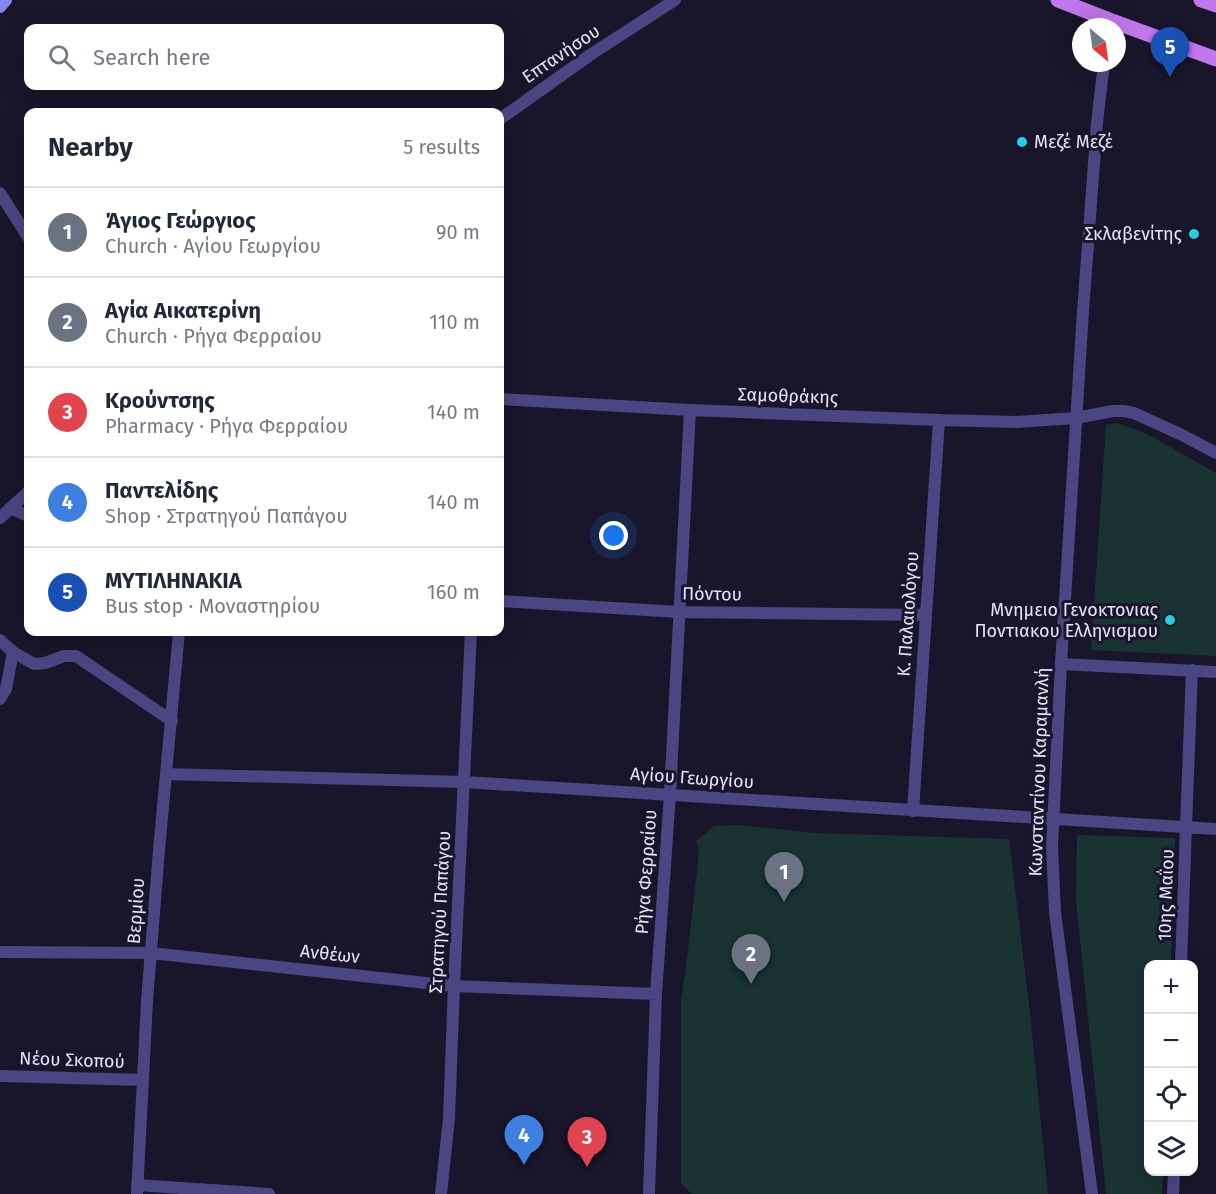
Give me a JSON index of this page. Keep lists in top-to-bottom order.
{
  "streets": {
    "street": [
      "Επτανήσου",
      "Σαμοθράκης",
      "Πόντου",
      "Κ. Παλαιολόγου",
      "Κωνσταντίνου Καραμανλή",
      "Αγίου Γεωργίου",
      "Ρήγα Φερραίου",
      "10ης Μαΐου",
      "Βερμίου",
      "Στρατηγού Παπάγου",
      "Ανθέων",
      "Νέου Σκοπού"
    ]
  },
  "crossings": [
    ["Σαμοθράκης", "Κ. Παλαιολόγου"],
    ["Σαμοθράκης", "Κωνσταντίνου Καραμανλή"],
    ["Σαμοθράκης", "Ρήγα Φερραίου"],
    ["Πόντου", "Κ. Παλαιολόγου"],
    ["Πόντου", "Ρήγα Φερραίου"],
    ["Κ. Παλαιολόγου", "Αγίου Γεωργίου"],
    ["Κωνσταντίνου Καραμανλή", "Αγίου Γεωργίου"],
    ["Αγίου Γεωργίου", "Ρήγα Φερραίου"],
    ["Αγίου Γεωργίου", "10ης Μαΐου"],
    ["Αγίου Γεωργίου", "Βερμίου"],
    ["Αγίου Γεωργίου", "Στρατηγού Παπάγου"],
    ["Ρήγα Φερραίου", "Ανθέων"],
    ["Βερμίου", "Ανθέων"],
    ["Βερμίου", "Νέου Σκοπού"],
    ["Στρατηγού Παπάγου", "Ανθέων"]
  ],
  "places": ["Μεζέ Μεζέ", "Σκλαβενίτης", "Μνημειο Γενοκτονιας Ποντιακου Ελληνισμου"],
  "north": "bottom right",
  "page": {
    "search": "Search here",
    "pins": [
      "5",
      "1",
      "2",
      "4",
      "3"
    ],
    "heading": ["Nearby", "5 results"],
    "list": [
      {
        "mark": "1",
        "name": "Άγιος Γεώργιος",
        "note": "Church · Αγίου Γεωργίου",
        "value": "90 m"
      },
      {
        "mark": "2",
        "name": "Αγία Αικατερίνη",
        "note": "Church · Ρήγα Φερραίου",
        "value": "110 m"
      },
      {
        "mark": "3",
        "name": "Κρούντσης",
        "note": "Pharmacy · Ρήγα Φερραίου",
        "value": "140 m"
      },
      {
        "mark": "4",
        "name": "Παντελίδης",
        "note": "Shop · Στρατηγού Παπάγου",
        "value": "140 m"
      },
      {
        "mark": "5",
        "name": "ΜΥΤΙΛΗΝΑΚΙΑ",
        "note": "Bus stop · Μοναστηρίου",
        "value": "160 m"
      }
    ],
    "map_buttons": ["+", "−"]
  }
}
